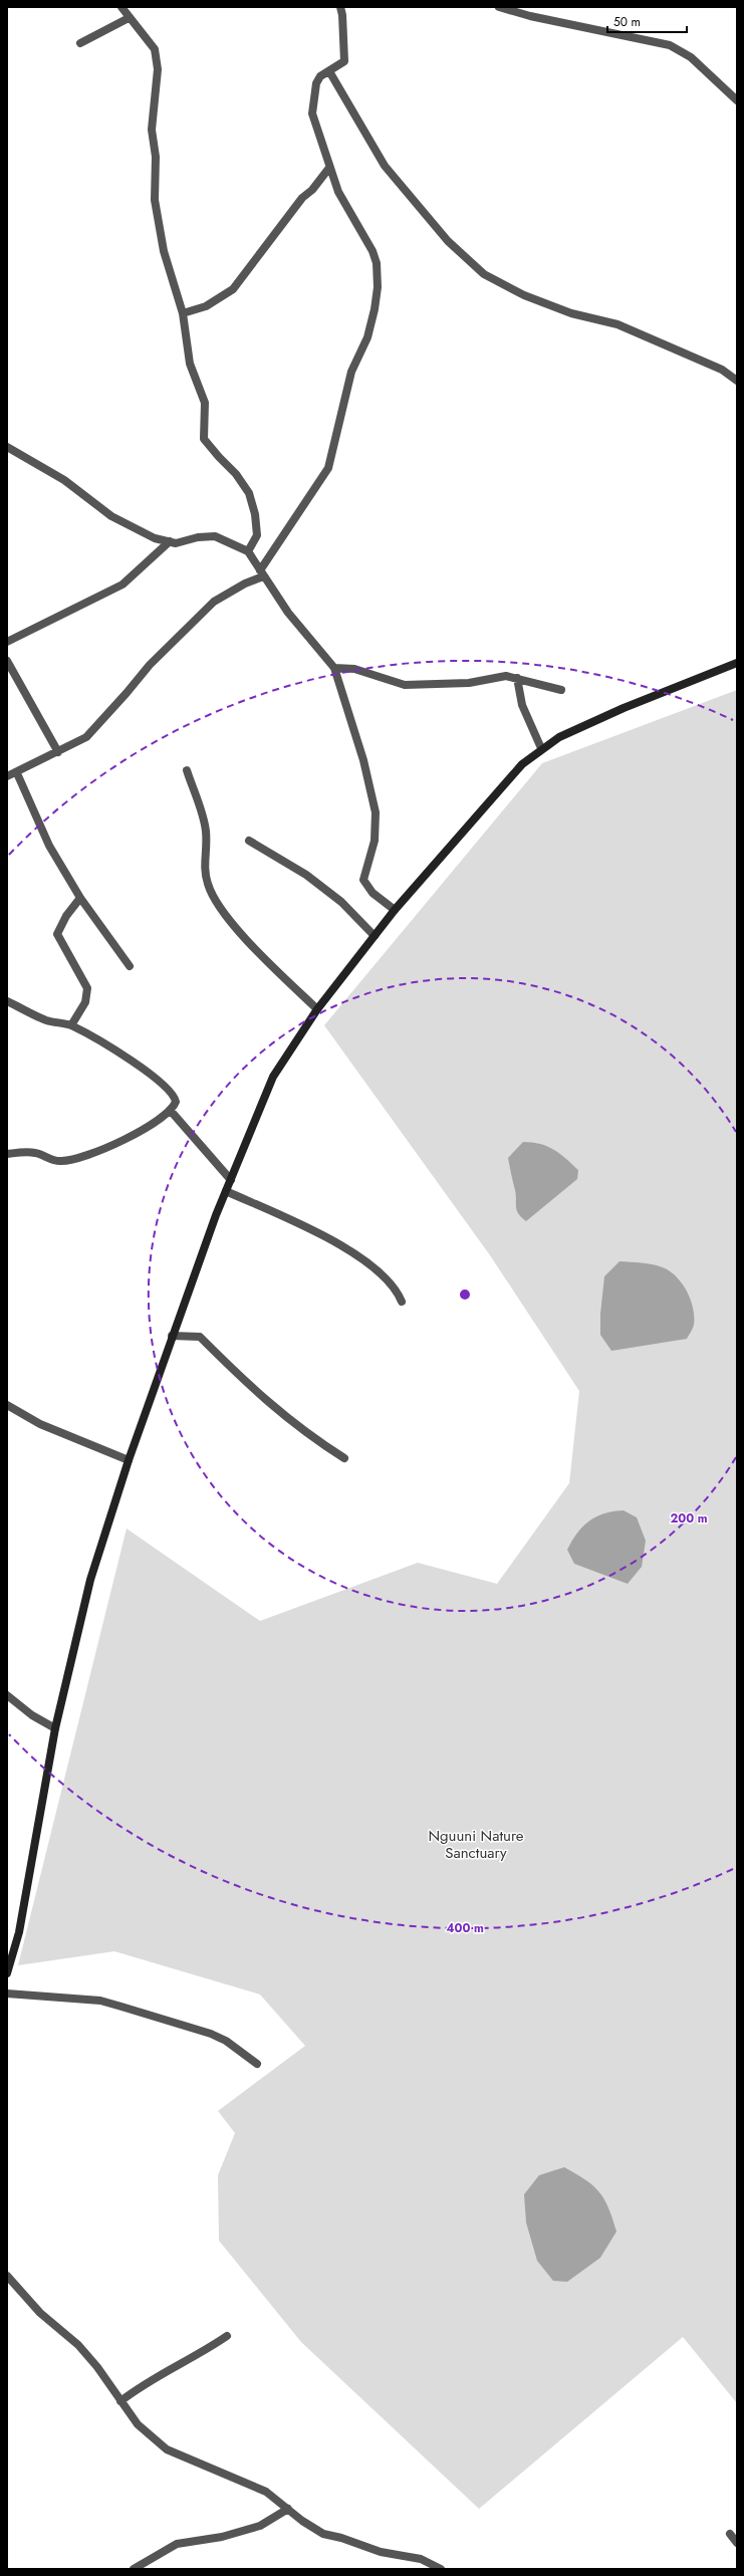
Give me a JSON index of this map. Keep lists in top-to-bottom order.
{
  "parks": ["Nguuni Nature Sanctuary"],
  "scale_bar": "50 m",
  "rings": ["200 m", "400 m"]
}
